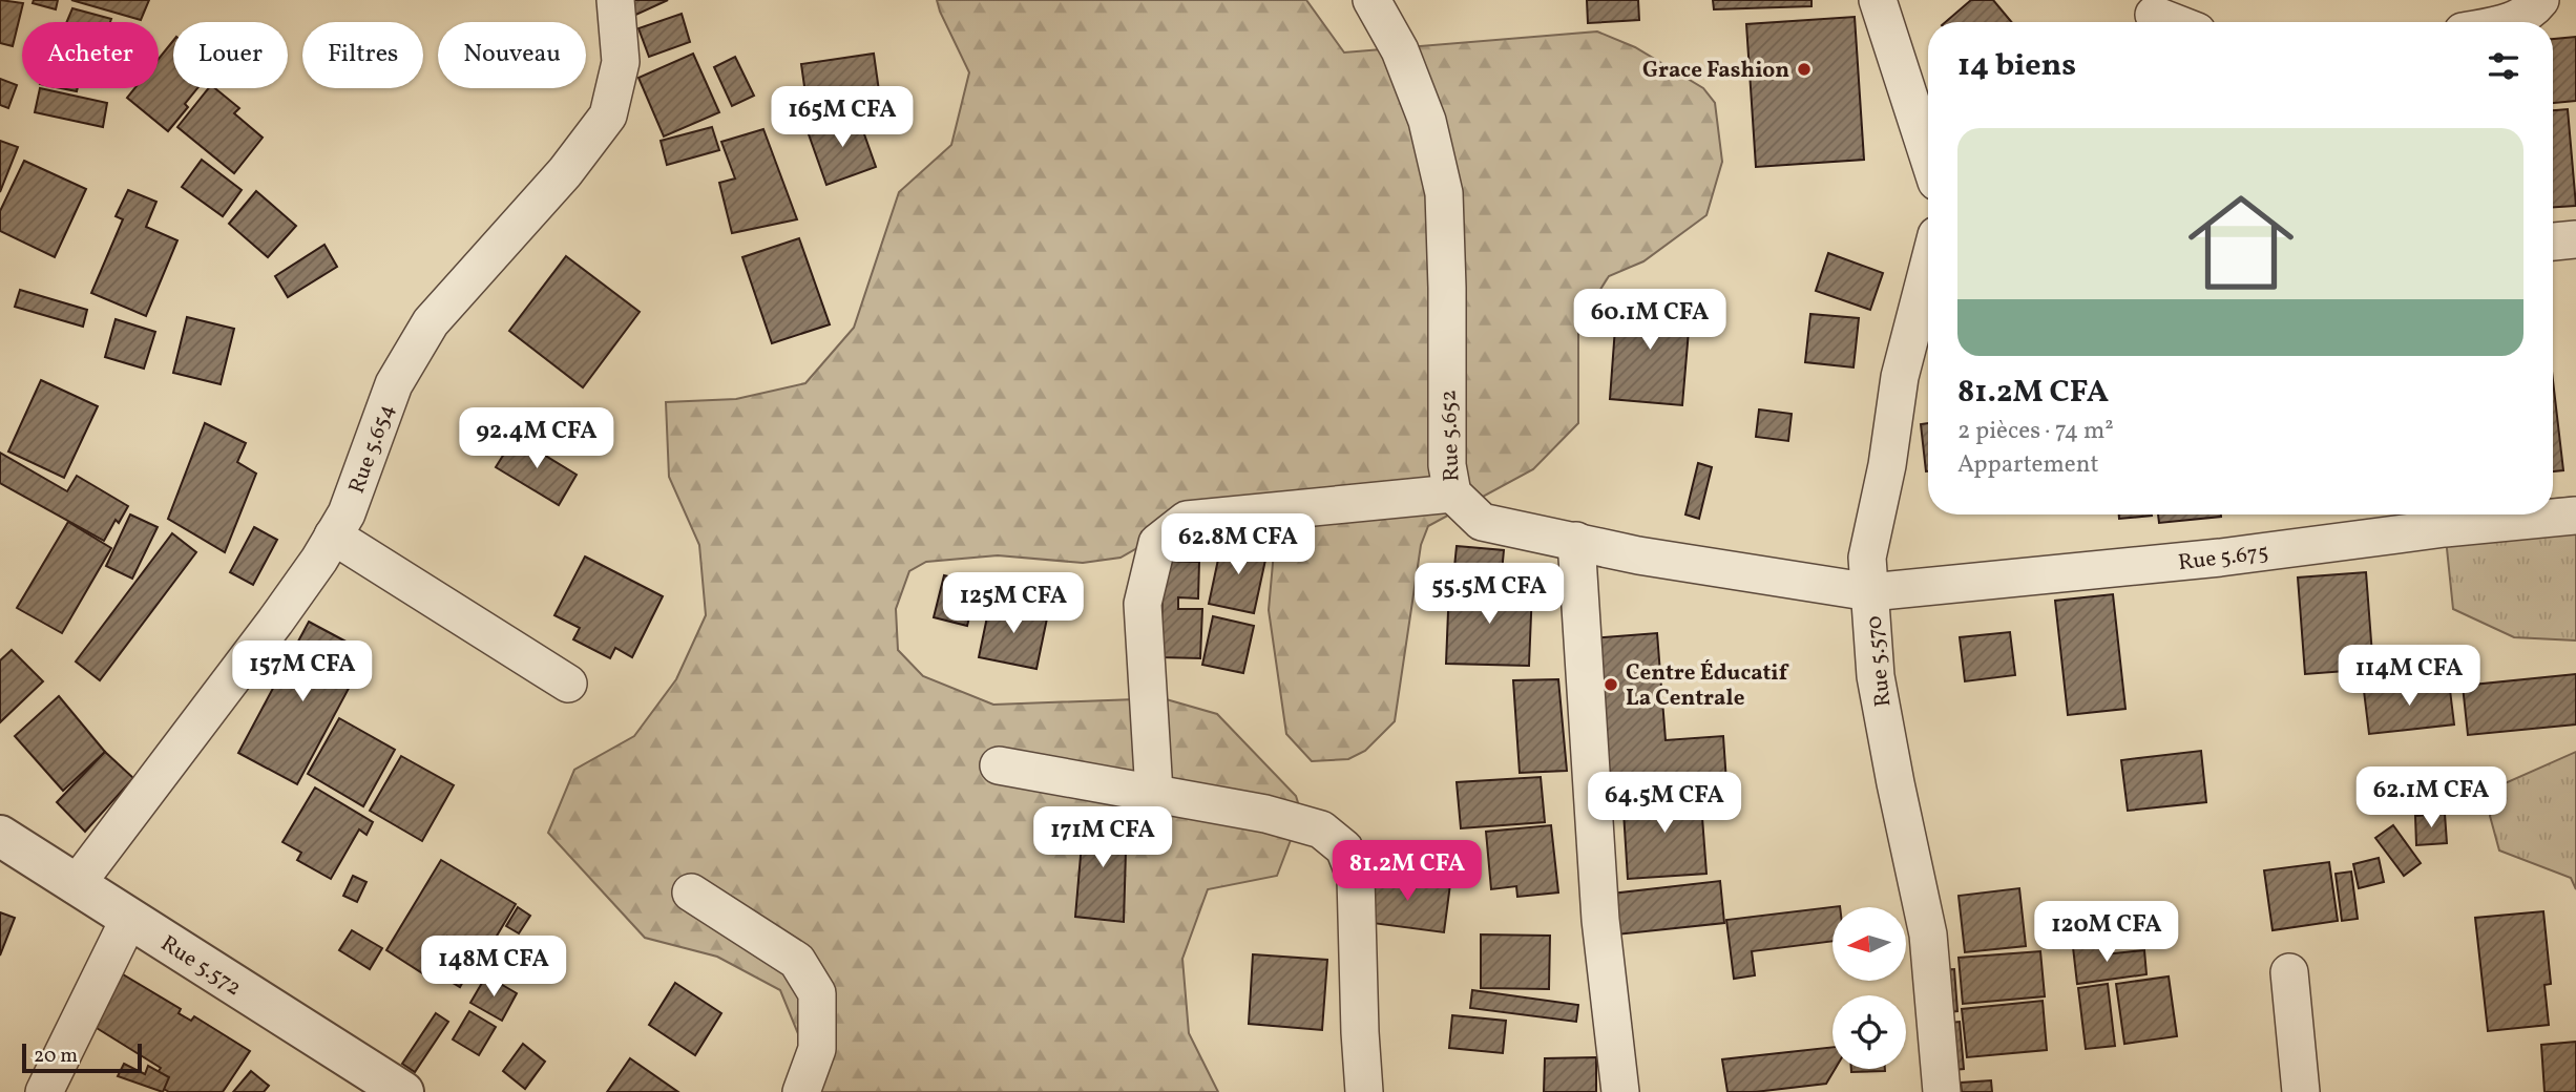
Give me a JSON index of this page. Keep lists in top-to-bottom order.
{
  "streets": {
    "street": [
      "Rue 5.652",
      "Rue 5.654",
      "Rue 5.675",
      "Rue 5.570",
      "Rue 5.572"
    ]
  },
  "crossings": [
    ["Rue 5.652", "Rue 5.675"],
    ["Rue 5.652", "Rue 5.570"],
    ["Rue 5.654", "Rue 5.572"],
    ["Rue 5.675", "Rue 5.570"]
  ],
  "places": ["Grace Fashion", "Centre Éducatif La Centrale"],
  "scale_bar": "20 m",
  "north": "left",
  "page": {
    "chip": [
      "Acheter",
      "Louer",
      "Filtres",
      "Nouveau"
    ],
    "heading": "14 biens",
    "price": [
      "165M CFA",
      "60.1M CFA",
      "92.4M CFA",
      "62.8M CFA",
      "55.5M CFA",
      "125M CFA",
      "157M CFA",
      "114M CFA",
      "62.1M CFA",
      "64.5M CFA",
      "171M CFA",
      "81.2M CFA",
      "120M CFA",
      "148M CFA"
    ],
    "list": [
      {
        "name": "81.2M CFA",
        "note": "2 pièces · 74 m² · Appartement"
      }
    ],
    "scale": "20 m"
  }
}
